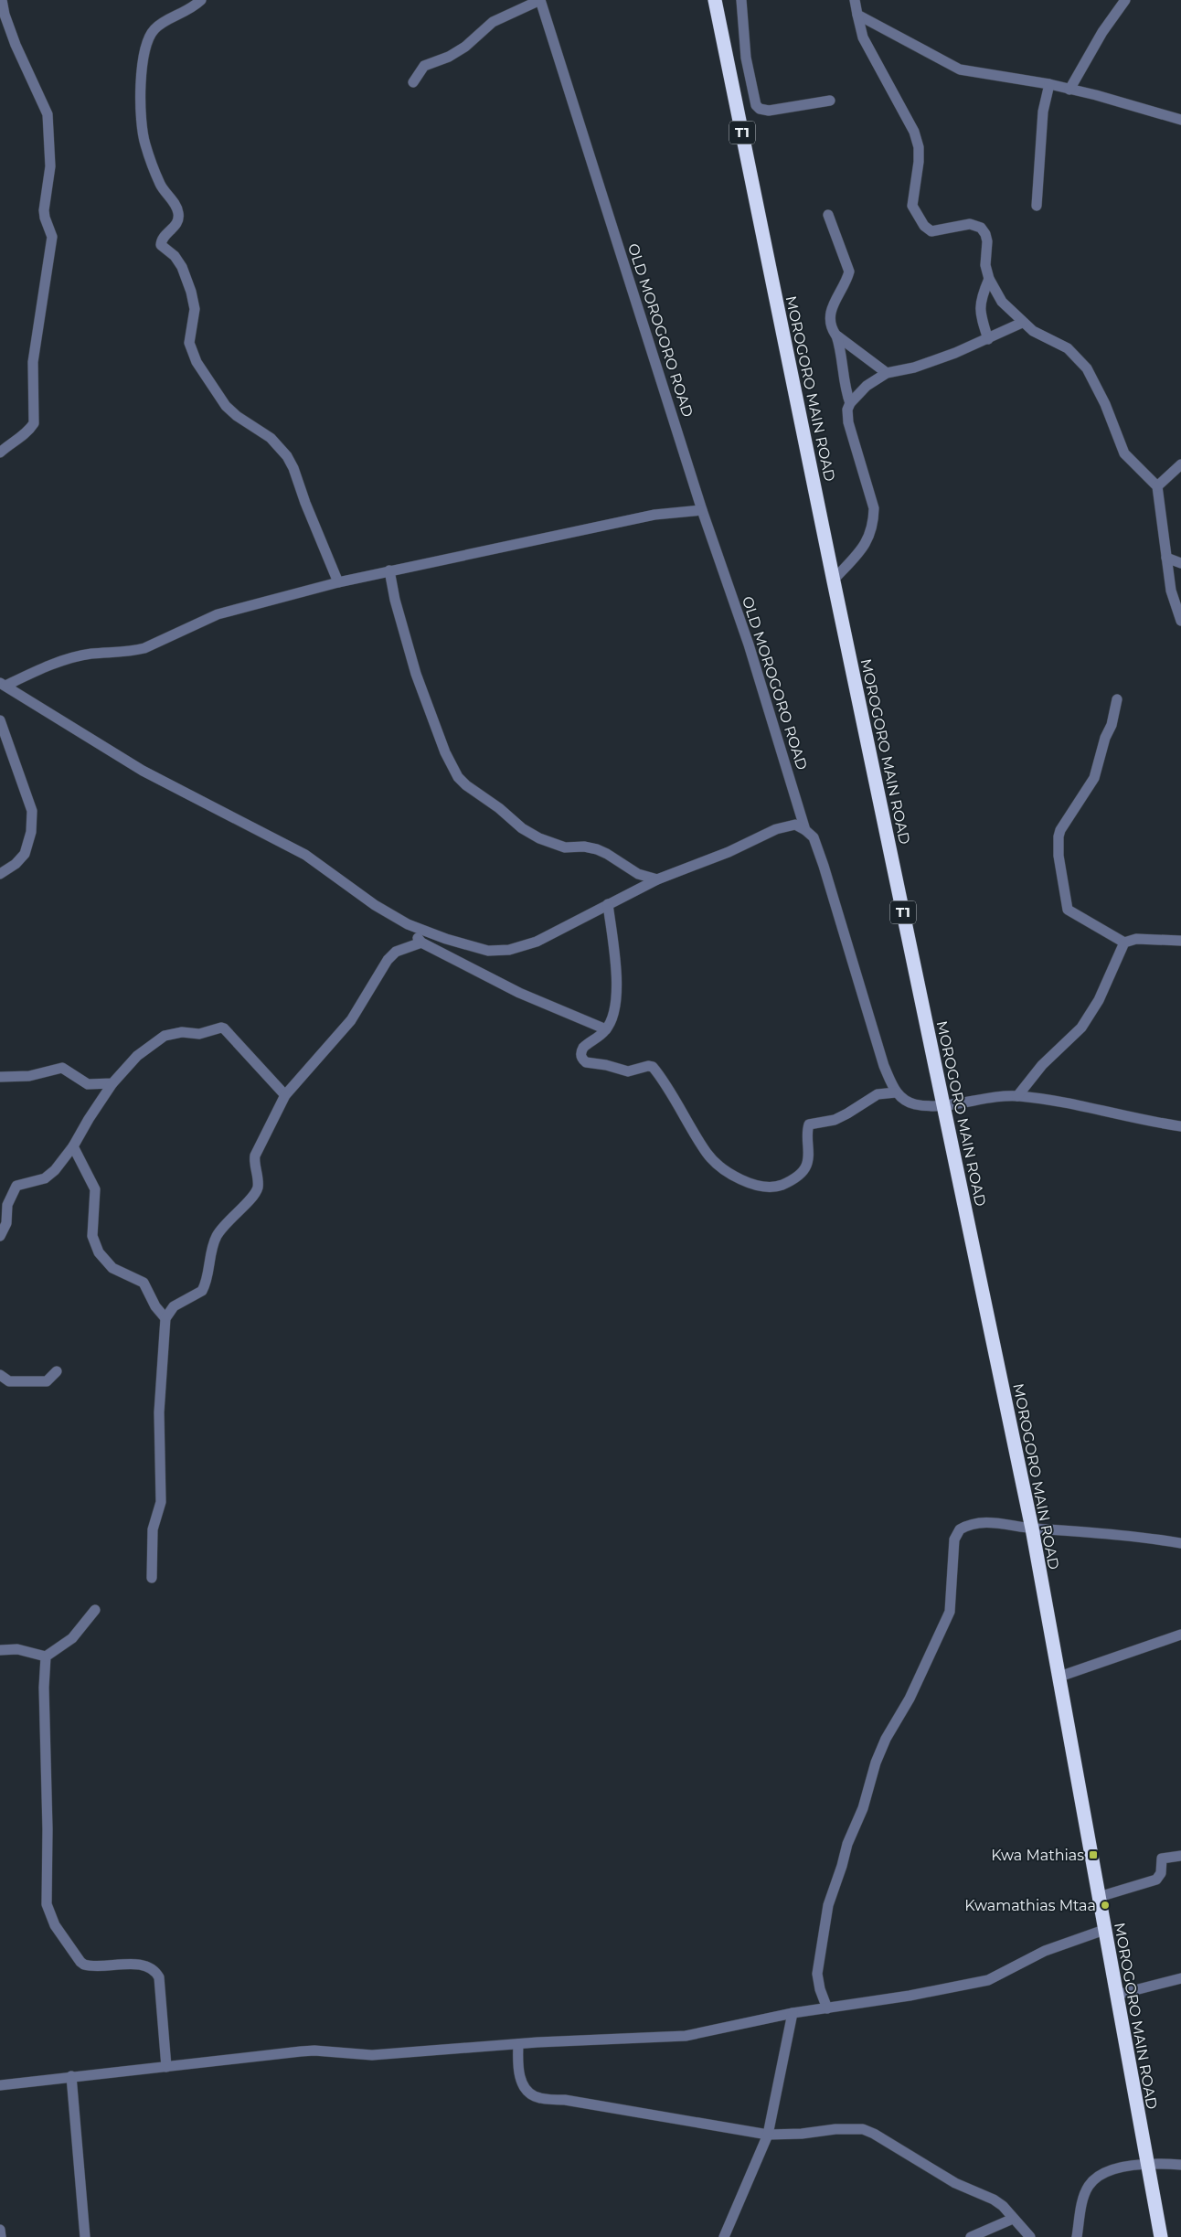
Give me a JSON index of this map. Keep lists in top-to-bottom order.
{
  "streets": {
    "highway": ["T1", "MOROGORO MAIN ROAD"],
    "street": ["OLD MOROGORO ROAD"]
  },
  "places": {
    "transit": ["Kwa Mathias"],
    "other": ["Kwamathias Mtaa"]
  }
}
